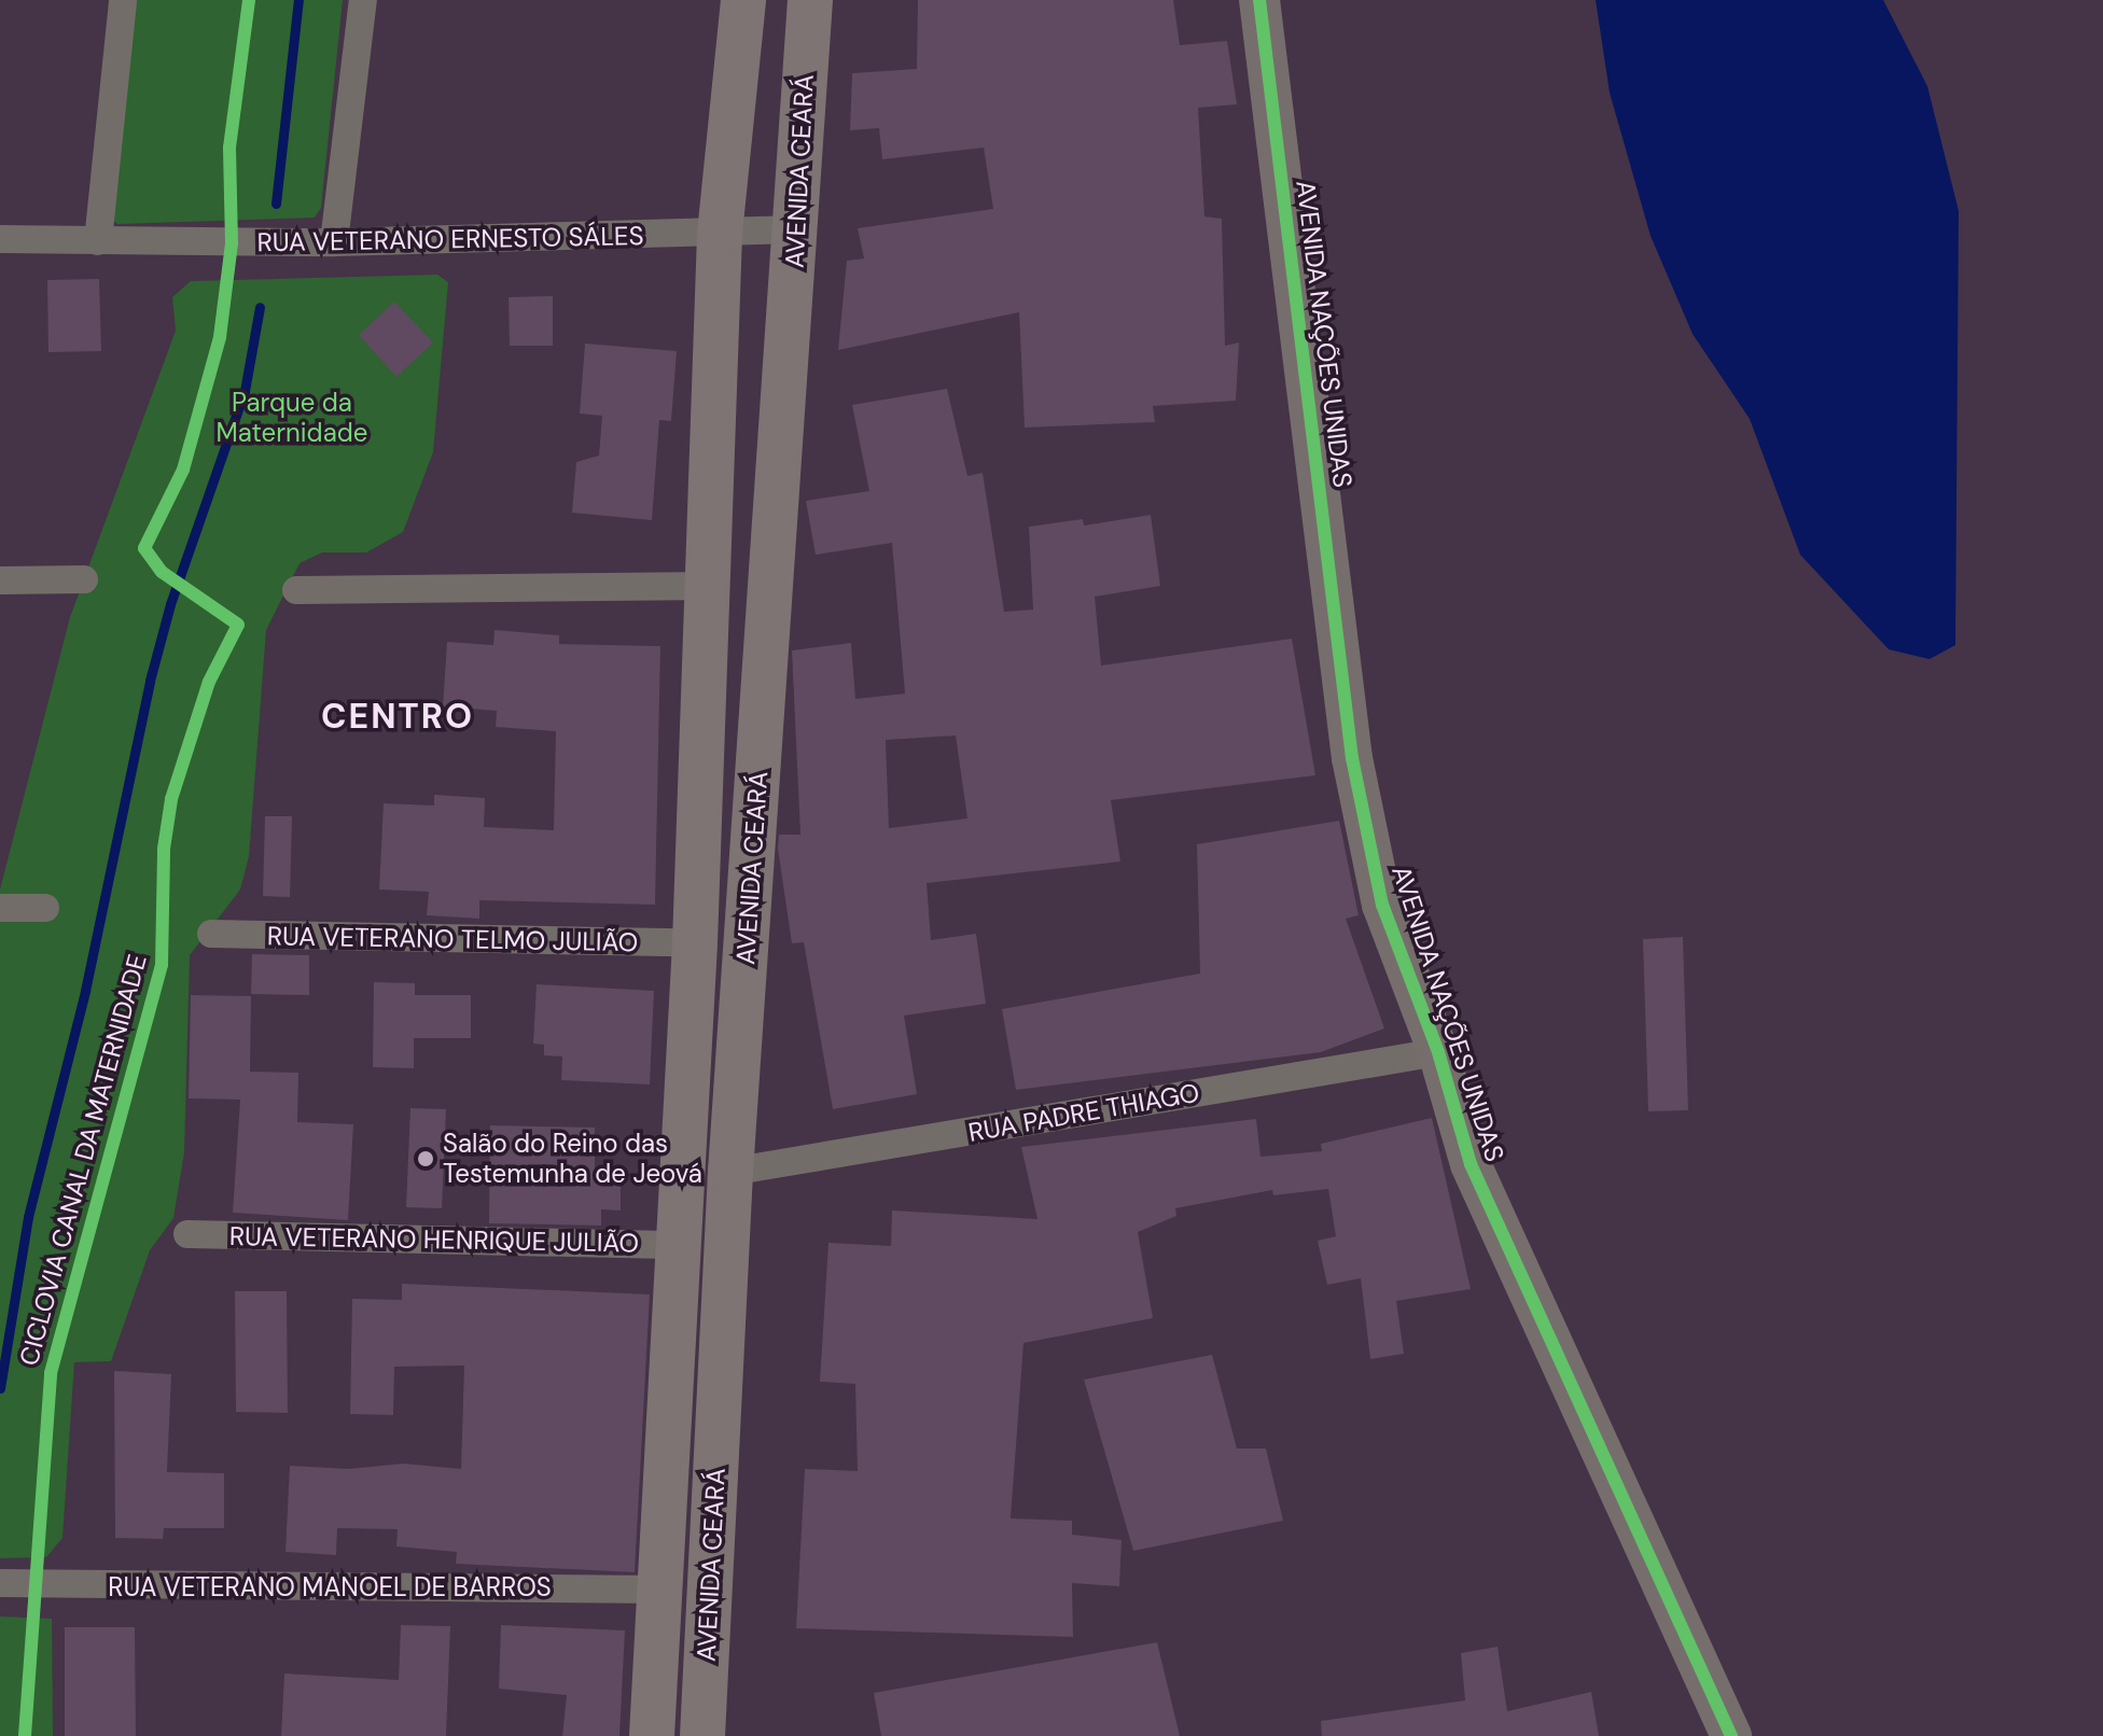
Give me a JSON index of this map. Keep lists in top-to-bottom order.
{
  "streets": {
    "main road": ["AVENIDA CEARÁ"],
    "street": [
      "RUA VETERANO ERNESTO SÁLES",
      "AVENIDA NAÇÕES UNIDAS",
      "RUA VETERANO TELMO JULIÃO",
      "RUA PADRE THIAGO",
      "RUA VETERANO HENRIQUE JULIÃO",
      "RUA VETERANO MANOEL DE BARROS"
    ],
    "cycle path": ["CICLOVIA CANAL DA MATERNIDADE"]
  },
  "crossings": [
    ["AVENIDA CEARÁ", "RUA VETERANO ERNESTO SÁLES"],
    ["AVENIDA CEARÁ", "RUA VETERANO TELMO JULIÃO"],
    ["AVENIDA CEARÁ", "RUA PADRE THIAGO"],
    ["AVENIDA CEARÁ", "RUA VETERANO HENRIQUE JULIÃO"],
    ["AVENIDA CEARÁ", "RUA VETERANO MANOEL DE BARROS"],
    ["AVENIDA NAÇÕES UNIDAS", "RUA PADRE THIAGO"]
  ],
  "districts": ["CENTRO"],
  "parks": ["Parque da Maternidade"],
  "places": ["Salão do Reino das Testemunha de Jeová"]
}
